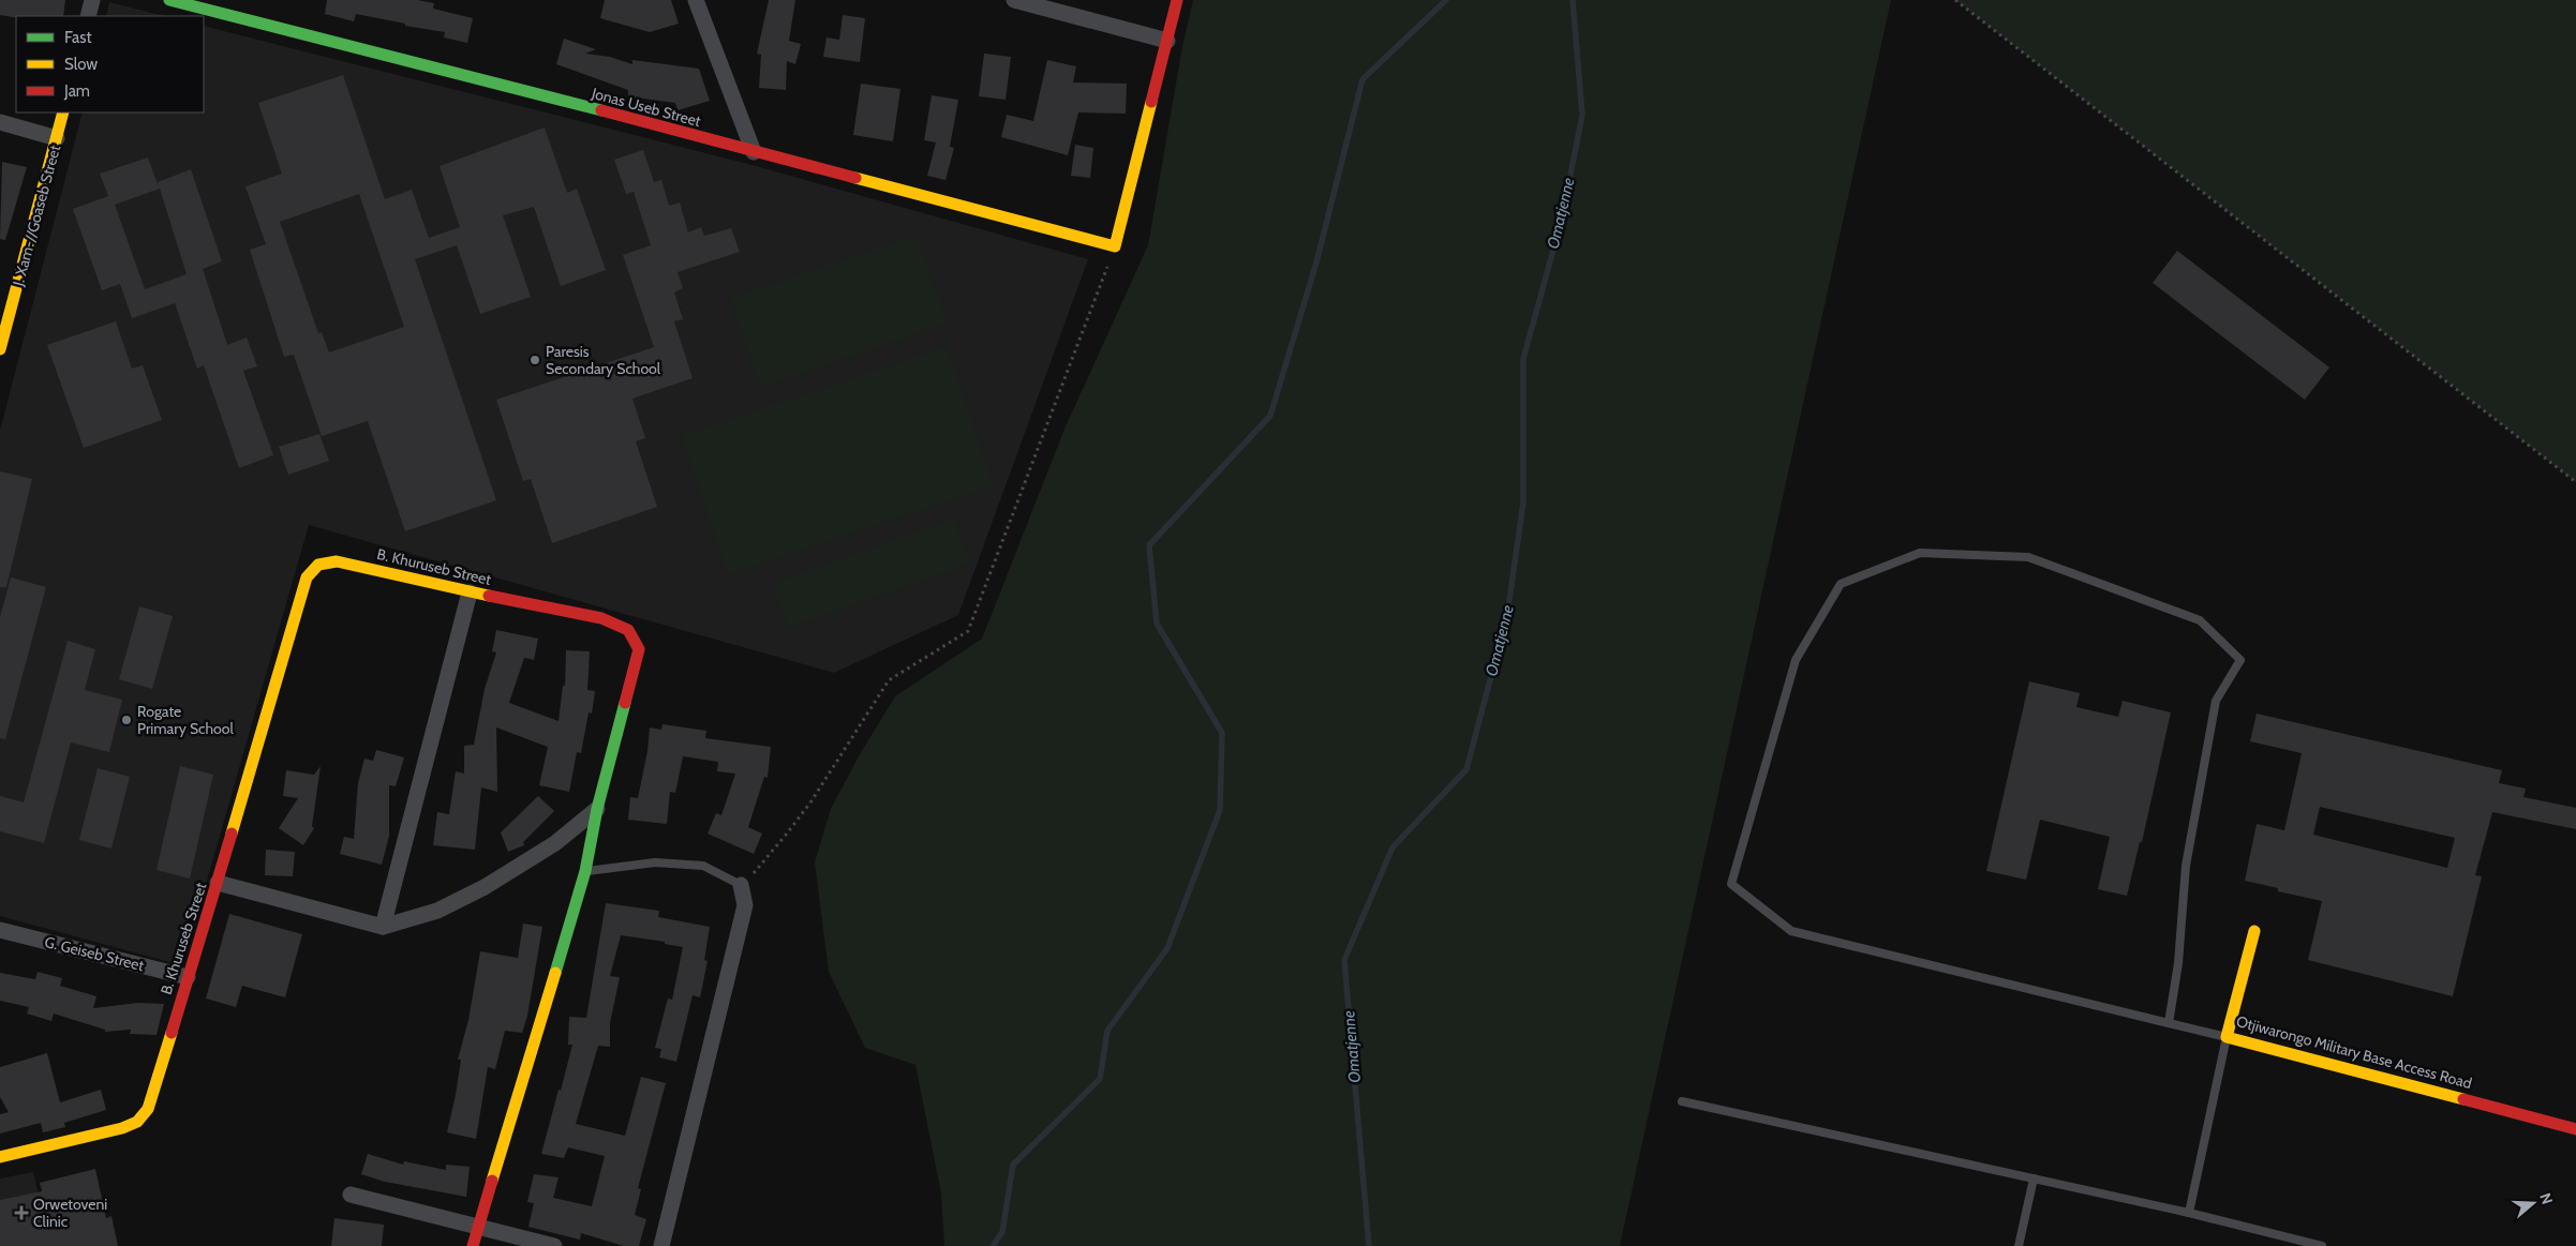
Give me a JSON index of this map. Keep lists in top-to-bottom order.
{
  "streets": {
    "street": [
      "Jonas Useb Street",
      "J. Xam-//Goaseb Street",
      "B. Khuruseb Street",
      "G. Geiseb Street",
      "Otjiwarongo Military Base Access Road"
    ]
  },
  "crossings": [
    ["B. Khuruseb Street", "G. Geiseb Street"]
  ],
  "water": ["Omatjenne"],
  "places": {
    "other": ["Paresis Secondary School", "Rogate Primary School"],
    "health": ["Orwetoveni Clinic"]
  },
  "legend": ["Fast", "Slow", "Jam"],
  "north": "right"
}
